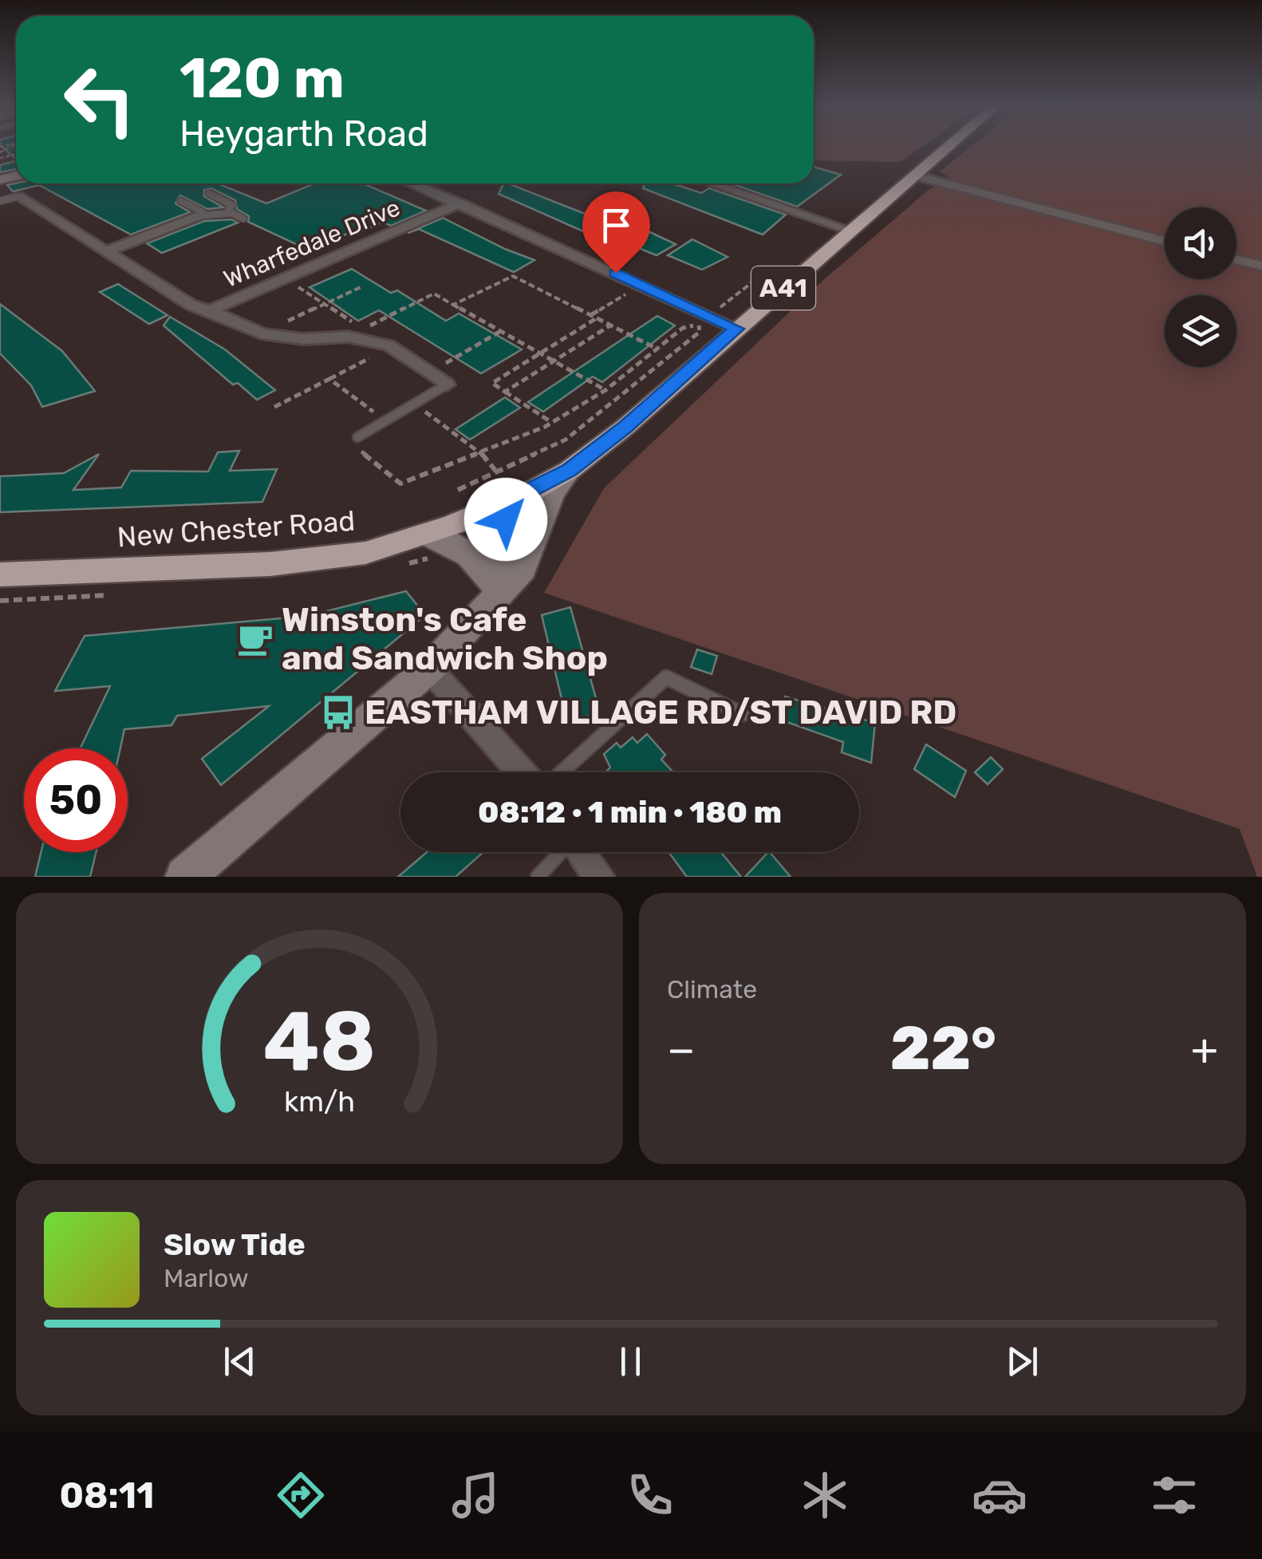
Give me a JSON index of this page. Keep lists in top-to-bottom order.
{
  "streets": {
    "highway": ["A41", "New Chester Road"],
    "street": ["Wharfedale Drive"]
  },
  "places": {
    "cafe": ["Winston's Cafe and Sandwich Shop"],
    "bus stop": ["EASTHAM VILLAGE RD/ST DAVID RD"]
  },
  "page": {
    "turn": ["120 m", "Heygarth Road"],
    "limit": "50",
    "trip": "08:12 · 1 min · 180 m",
    "tile": "Climate",
    "heat": ["−", "22°", "+"],
    "song": ["Slow Tide", "Marlow"],
    "tabs": "08:11",
    "gauge": ["48", "km/h"]
  }
}
